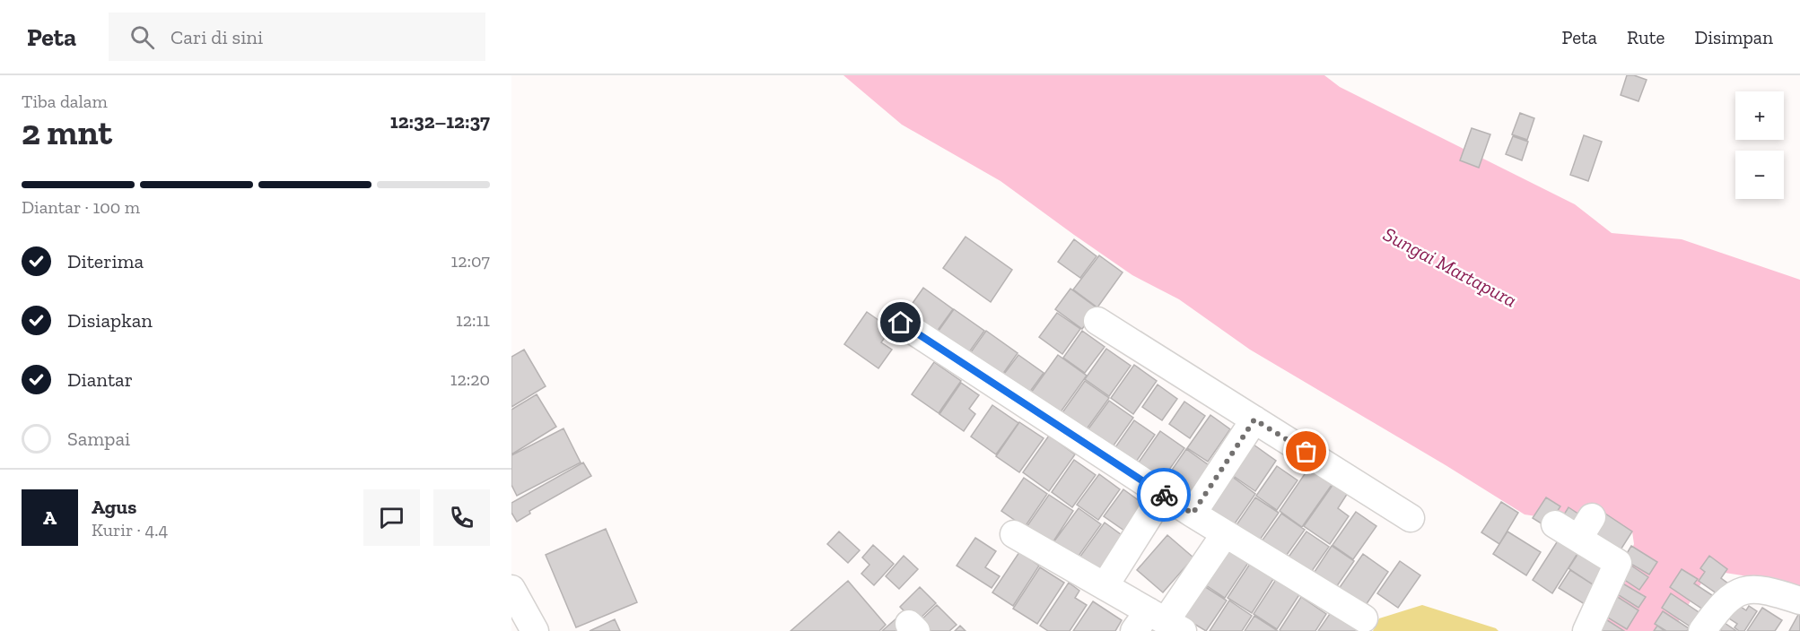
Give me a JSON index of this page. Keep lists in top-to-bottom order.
{
  "water": ["Sungai Martapura"],
  "page": {
    "header": "Peta",
    "search": "Cari di sini",
    "nav": ["Peta", "Rute", "Disimpan"],
    "heading": ["2 mnt", "Tiba dalam", "12:32–12:37"],
    "panel": ["Agus", "Kurir · 4.4"],
    "map_buttons": ["+", "−"],
    "bar": "Diantar · 100 m",
    "list": [
      ["Diterima", "12:07"],
      ["Disiapkan", "12:11"],
      ["Diantar", "12:20"],
      "Sampai"
    ],
    "round": "A"
  }
}
